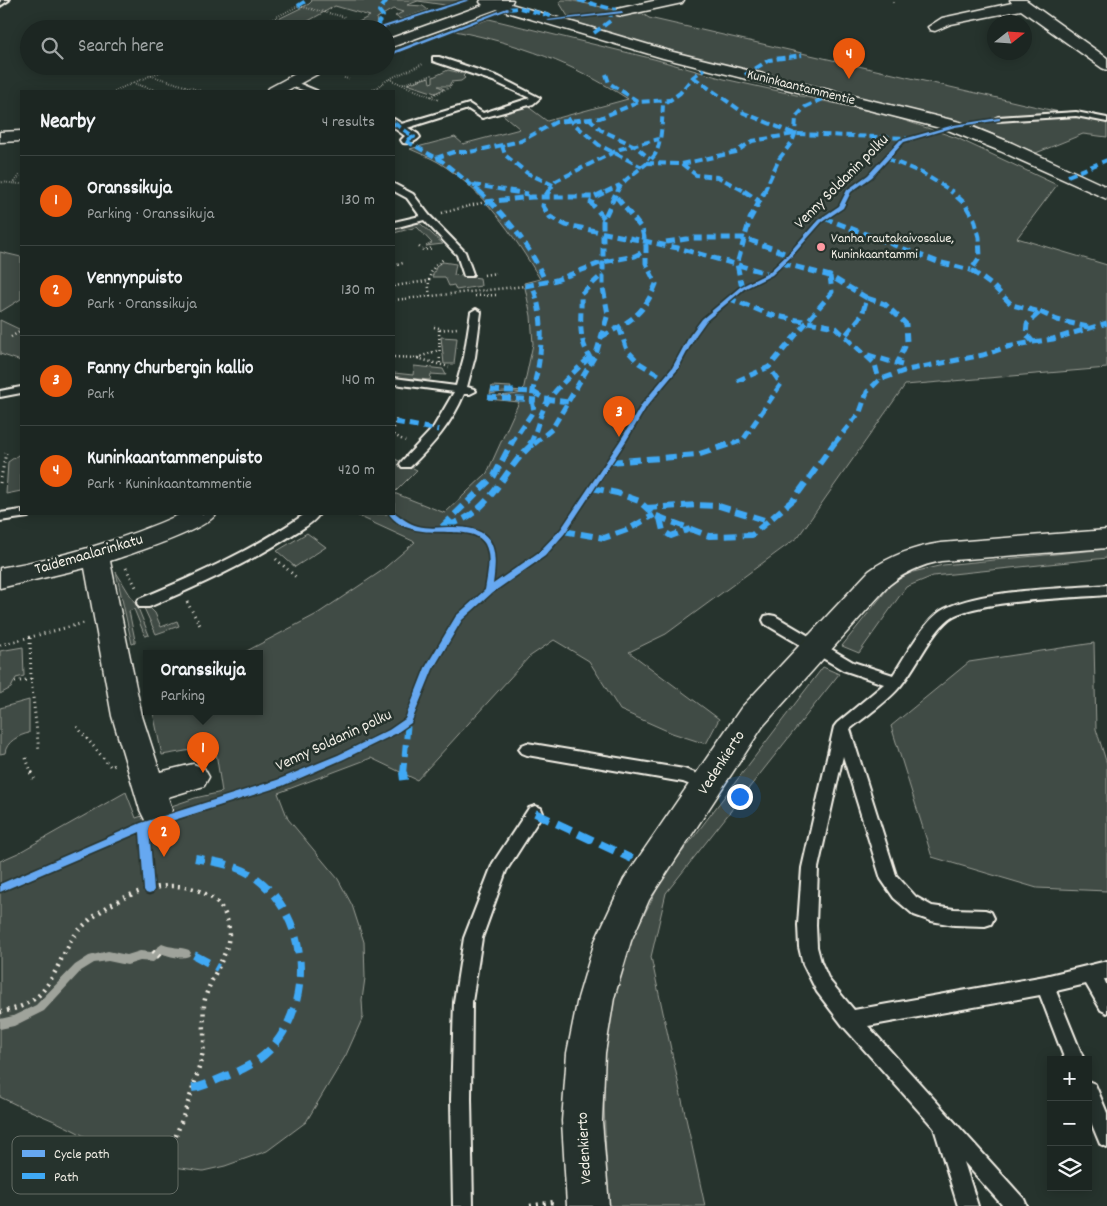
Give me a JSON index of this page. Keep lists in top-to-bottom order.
{
  "streets": {
    "street": ["Kuninkaantammentie", "Taidemaalarinkatu", "Vedenkierto"],
    "cycle path": ["Venny Soldanin polku"]
  },
  "places": ["Vanha rautakaivosalue, Kuninkaantammi"],
  "legend": ["Cycle path", "Path"],
  "north": "right",
  "page": {
    "search": "Search here",
    "pins": [
      "4",
      "3",
      "1",
      "2"
    ],
    "heading": ["Nearby", "4 results"],
    "list": [
      {
        "mark": "1",
        "name": "Oranssikuja",
        "note": "Parking · Oranssikuja",
        "value": "130 m"
      },
      {
        "mark": "2",
        "name": "Vennynpuisto",
        "note": "Park · Oranssikuja",
        "value": "130 m"
      },
      {
        "mark": "3",
        "name": "Fanny Churbergin kallio",
        "note": "Park",
        "value": "140 m"
      },
      {
        "mark": "4",
        "name": "Kuninkaantammenpuisto",
        "note": "Park · Kuninkaantammentie",
        "value": "420 m"
      }
    ],
    "popup": ["Oranssikuja", "Parking"],
    "map_buttons": ["+", "−"]
  }
}
